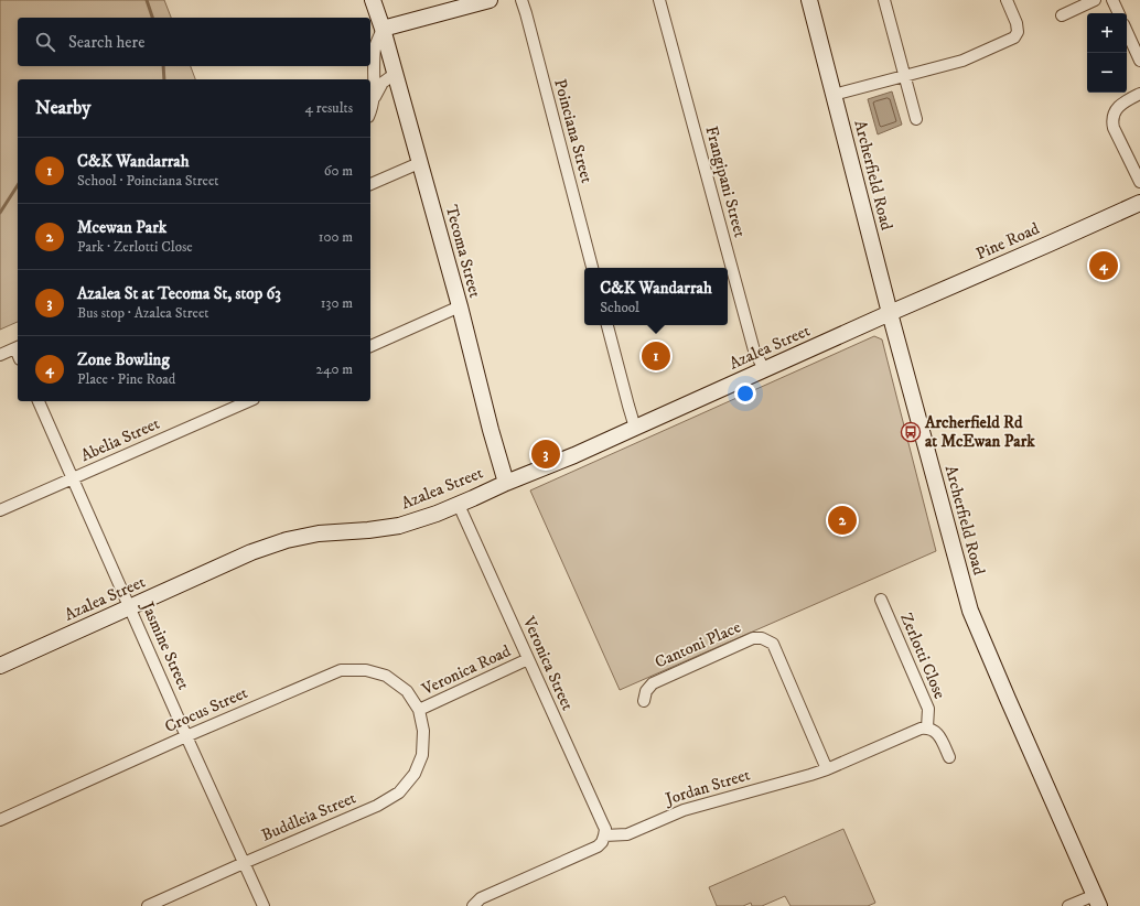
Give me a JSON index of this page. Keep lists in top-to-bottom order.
{
  "streets": {
    "street": [
      "Poinciana Street",
      "Archerfield Road",
      "Frangipani Street",
      "Pine Road",
      "Tecoma Street",
      "Azalea Street",
      "Abelia Street",
      "Cantoni Place",
      "Jasmine Street",
      "Zerlotti Close",
      "Veronica Street",
      "Veronica Road",
      "Crocus Street",
      "Jordan Street",
      "Buddleia Street"
    ]
  },
  "crossings": [
    ["Archerfield Road", "Pine Road"],
    ["Archerfield Road", "Azalea Street"],
    ["Frangipani Street", "Azalea Street"],
    ["Pine Road", "Azalea Street"],
    ["Tecoma Street", "Azalea Street"],
    ["Azalea Street", "Jasmine Street"],
    ["Azalea Street", "Veronica Street"],
    ["Abelia Street", "Jasmine Street"],
    ["Cantoni Place", "Jordan Street"],
    ["Jasmine Street", "Crocus Street"],
    ["Jasmine Street", "Buddleia Street"],
    ["Zerlotti Close", "Jordan Street"],
    ["Veronica Street", "Veronica Road"],
    ["Veronica Street", "Jordan Street"],
    ["Veronica Road", "Crocus Street"],
    ["Veronica Road", "Buddleia Street"],
    ["Crocus Street", "Buddleia Street"]
  ],
  "places": {
    "bus stop": ["Archerfield Rd at McEwan Park"]
  },
  "page": {
    "map_buttons": ["+", "−"],
    "search": "Search here",
    "heading": ["Nearby", "4 results"],
    "list": [
      {
        "mark": "1",
        "name": "C&K Wandarrah",
        "note": "School · Poinciana Street",
        "value": "60 m"
      },
      {
        "mark": "2",
        "name": "Mcewan Park",
        "note": "Park · Zerlotti Close",
        "value": "100 m"
      },
      {
        "mark": "3",
        "name": "Azalea St at Tecoma St, stop 63",
        "note": "Bus stop · Azalea Street",
        "value": "130 m"
      },
      {
        "mark": "4",
        "name": "Zone Bowling",
        "note": "Place · Pine Road",
        "value": "240 m"
      }
    ],
    "pins": [
      "4",
      "1",
      "3",
      "2"
    ],
    "popup": ["C&K Wandarrah", "School"]
  }
}
